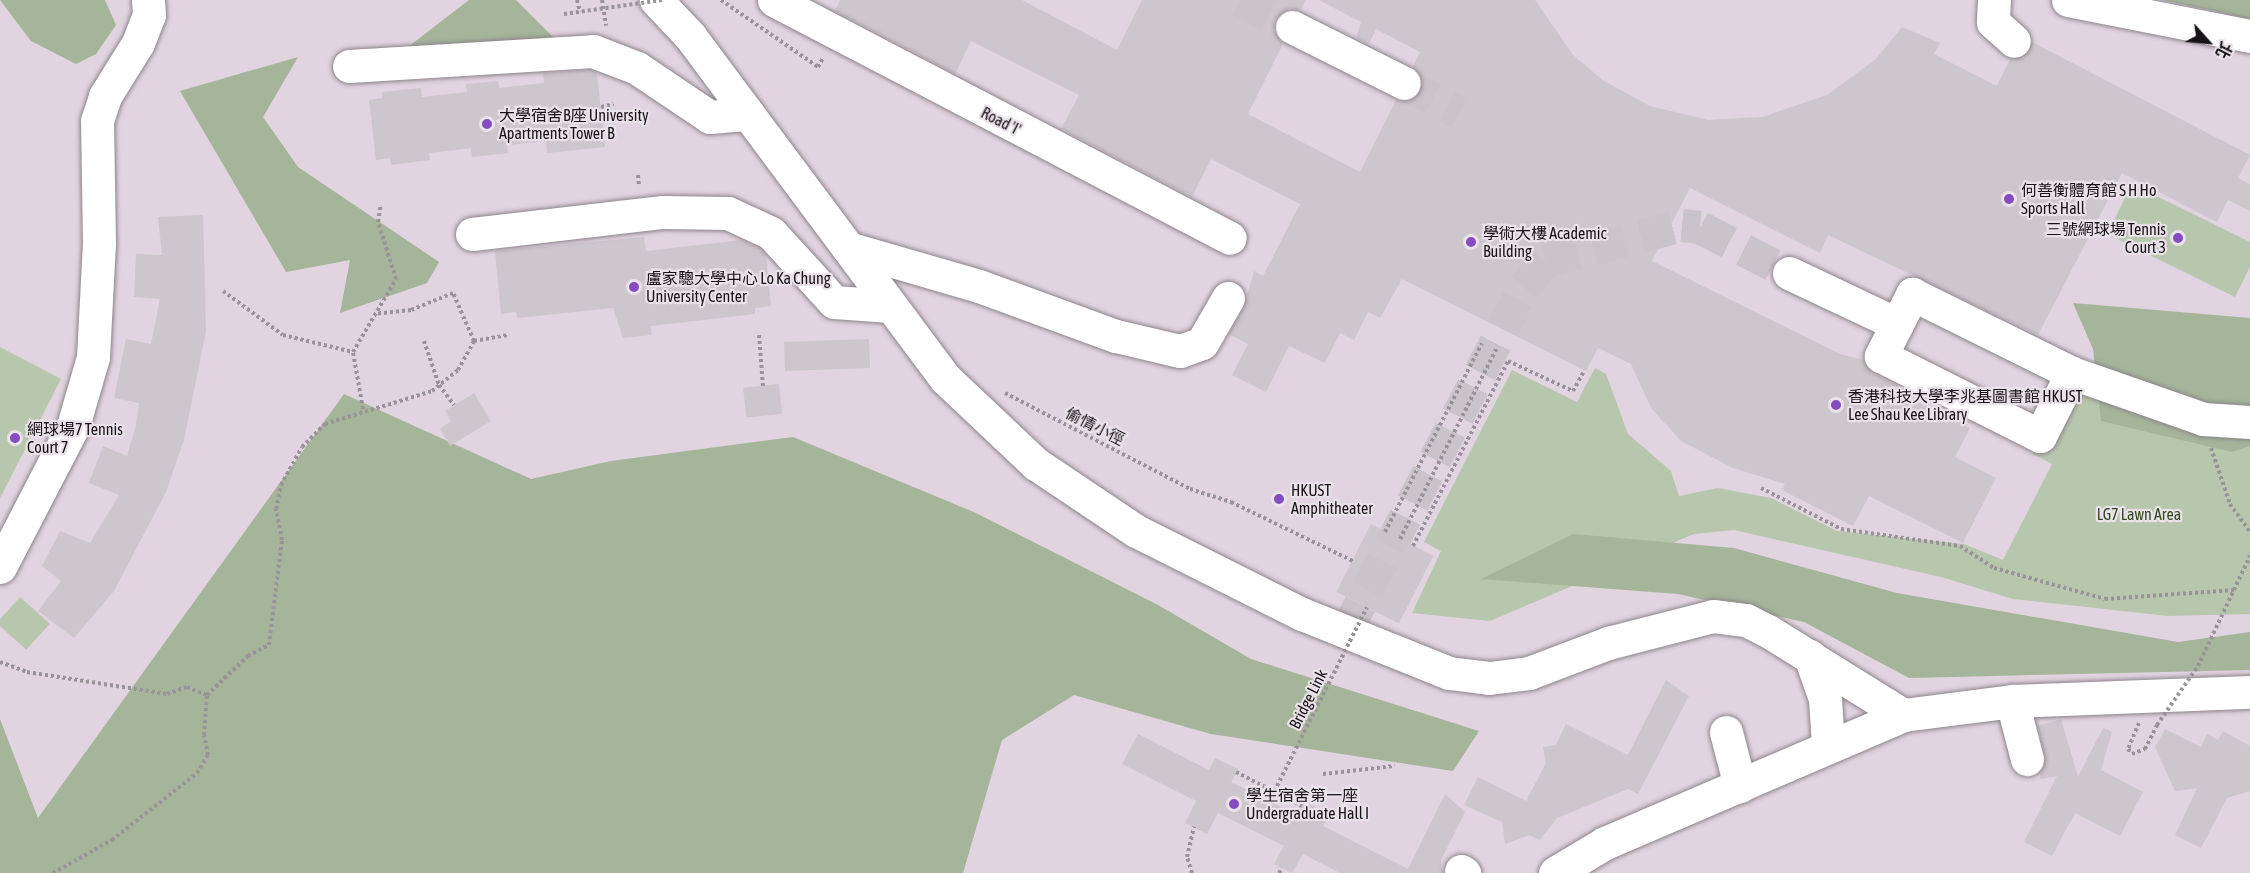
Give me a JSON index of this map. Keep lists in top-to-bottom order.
{
  "streets": {
    "street": ["Road 'I'"],
    "path": ["偷情小徑", "Bridge Link"]
  },
  "parks": ["LG7 Lawn Area"],
  "places": [
    "大學宿舍B座 University Apartments Tower B",
    "何善衡體育館 S H Ho Sports Hall",
    "三號網球場 Tennis Court 3",
    "學術大樓 Academic Building",
    "盧家驄大學中心 Lo Ka Chung University Center",
    "香港科技大學李兆基圖書館 HKUST Lee Shau Kee Library",
    "網球場7 Tennis Court 7",
    "HKUST Amphitheater",
    "學生宿舍第一座 Undergraduate Hall I"
  ],
  "north": "bottom right"
}
